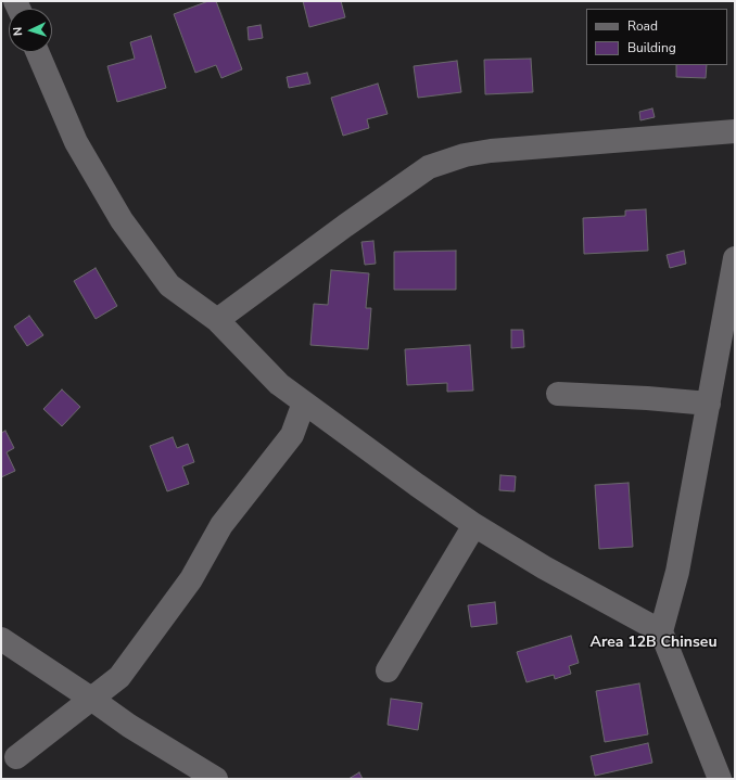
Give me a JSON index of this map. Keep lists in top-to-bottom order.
{
  "districts": ["Area 12B Chinseu"],
  "legend": ["Road", "Building"],
  "north": "left"
}
